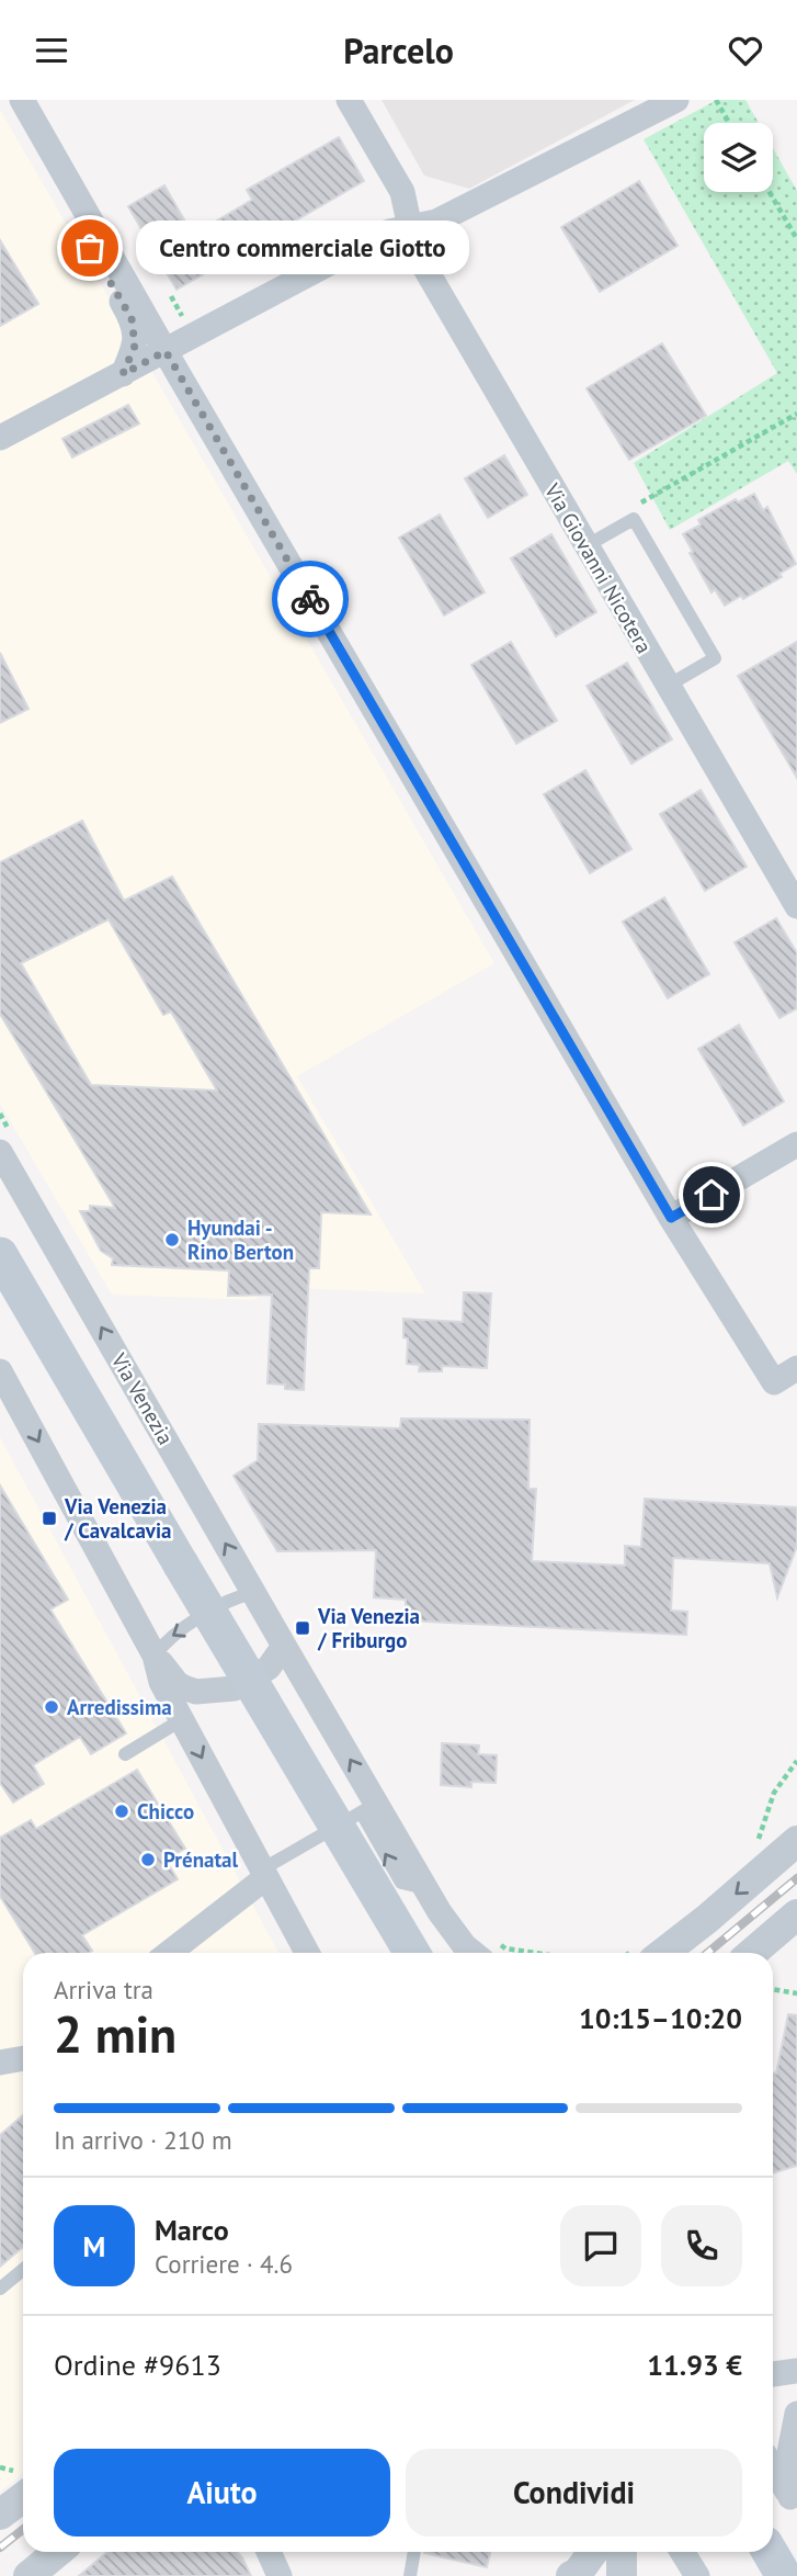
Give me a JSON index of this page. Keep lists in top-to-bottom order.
{
  "streets": {
    "street": ["Via Giovanni Nicotera", "Via Venezia"]
  },
  "places": {
    "other": [
      "Centro commerciale Giotto",
      "Hyundai - Rino Berton",
      "Arredissima",
      "Chicco",
      "Prénatal"
    ],
    "transit": ["Via Venezia / Cavalcavia", "Via Venezia / Friburgo"]
  },
  "page": {
    "header": "Parcelo",
    "bubble": "Centro commerciale Giotto",
    "heading": ["2 min", "Arriva tra", "10:15–10:20"],
    "panel": [
      "Marco",
      "Corriere · 4.6",
      "Ordine #9613",
      "11.93 €"
    ],
    "bar": "In arrivo · 210 m",
    "round": "M",
    "buttons": ["Aiuto", "Condividi"]
  }
}
